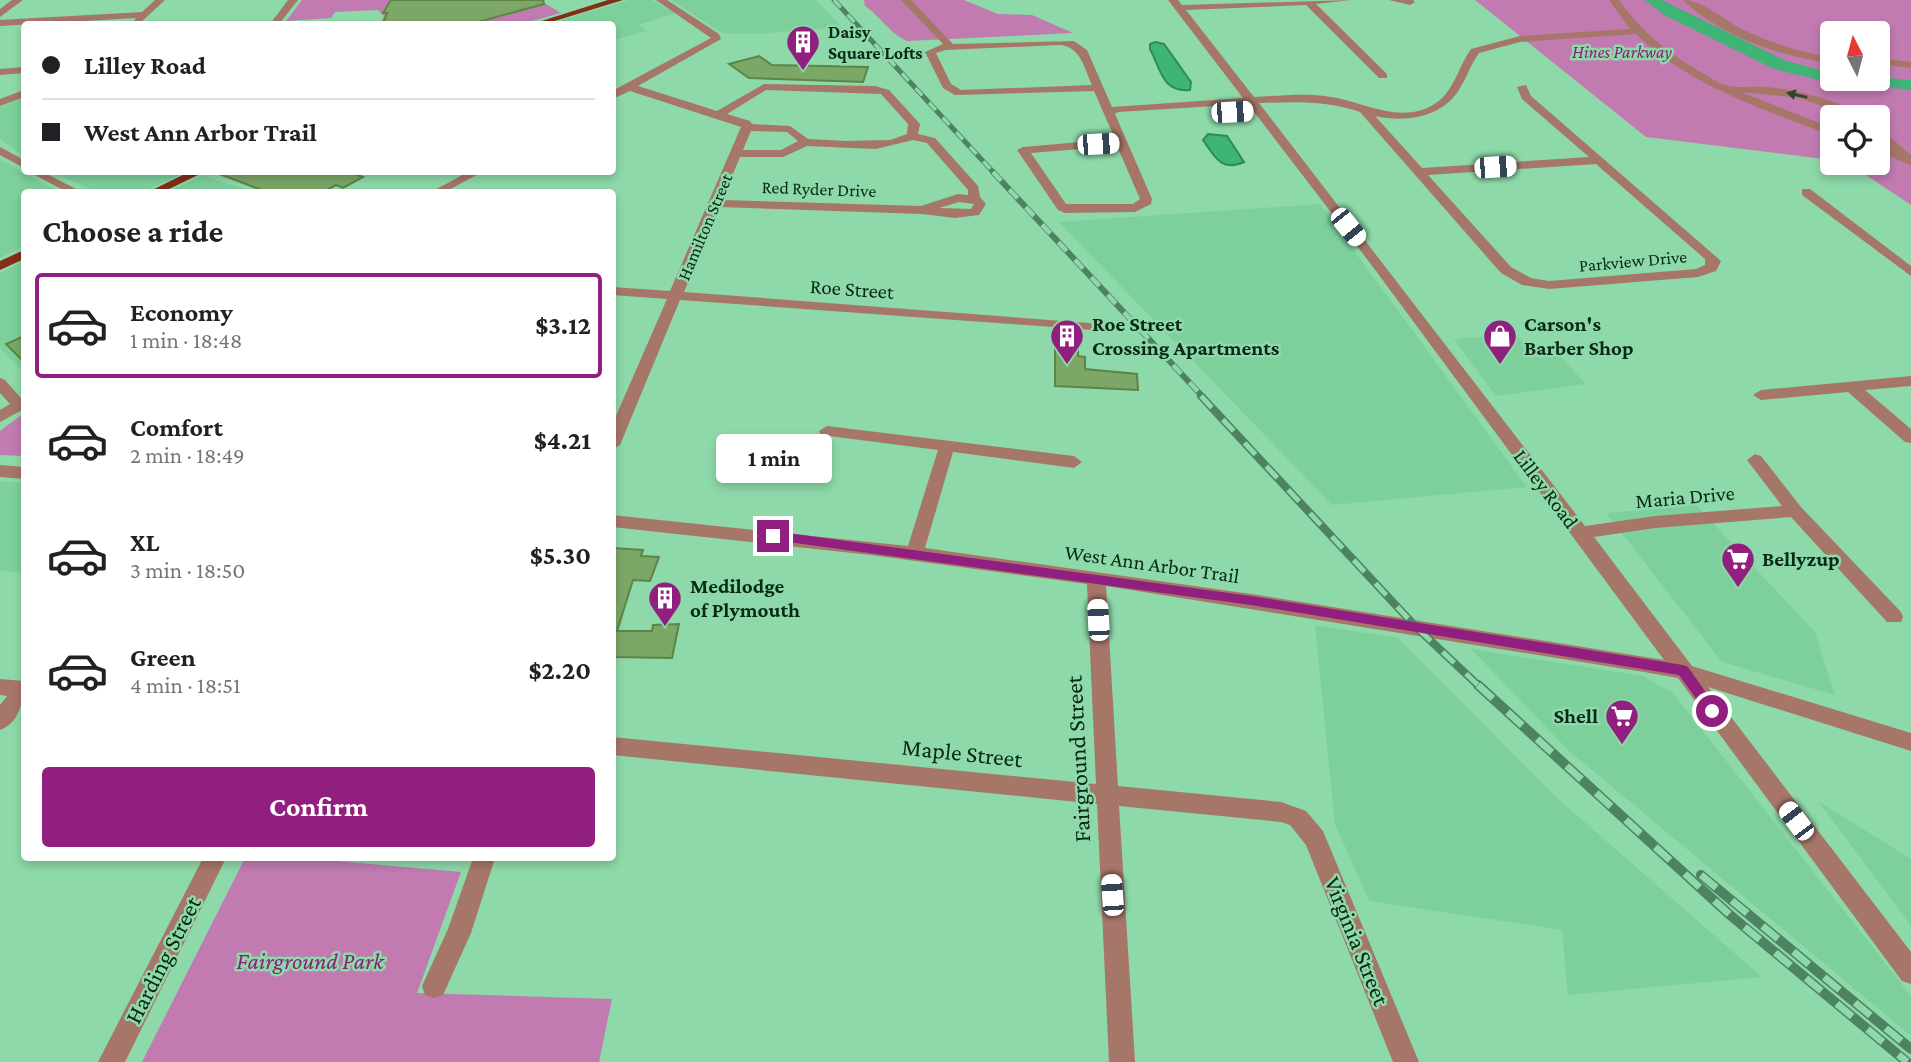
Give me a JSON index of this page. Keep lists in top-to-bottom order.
{
  "streets": {
    "street": [
      "Red Ryder Drive",
      "Hamilton Street",
      "Parkview Drive",
      "Roe Street",
      "Lilley Road",
      "Maria Drive",
      "West Ann Arbor Trail",
      "Maple Street",
      "Fairground Street",
      "Virginia Street",
      "Harding Street"
    ]
  },
  "crossings": [
    ["Red Ryder Drive", "Hamilton Street"],
    ["Hamilton Street", "Roe Street"],
    ["Lilley Road", "Maria Drive"],
    ["Lilley Road", "West Ann Arbor Trail"],
    ["West Ann Arbor Trail", "Fairground Street"],
    ["Maple Street", "Fairground Street"],
    ["Maple Street", "Virginia Street"]
  ],
  "parks": ["Hines Parkway", "Fairground Park"],
  "places": {
    "building": ["Daisy Square Lofts", "Roe Street Crossing Apartments", "Medilodge of Plymouth"],
    "shop": ["Carson's Barber Shop"],
    "supermarket": ["Bellyzup", "Shell"]
  },
  "north": "top",
  "page": {
    "banner": ["Lilley Road", "West Ann Arbor Trail"],
    "heading": "Choose a ride",
    "list": [
      {
        "name": "Economy",
        "note": "1 min · 18:48",
        "value": "$3.12"
      },
      {
        "name": "Comfort",
        "note": "2 min · 18:49",
        "value": "$4.21"
      },
      {
        "name": "XL",
        "note": "3 min · 18:50",
        "value": "$5.30"
      },
      {
        "name": "Green",
        "note": "4 min · 18:51",
        "value": "$2.20"
      }
    ],
    "bubble": "1 min",
    "buttons": "Confirm"
  }
}
